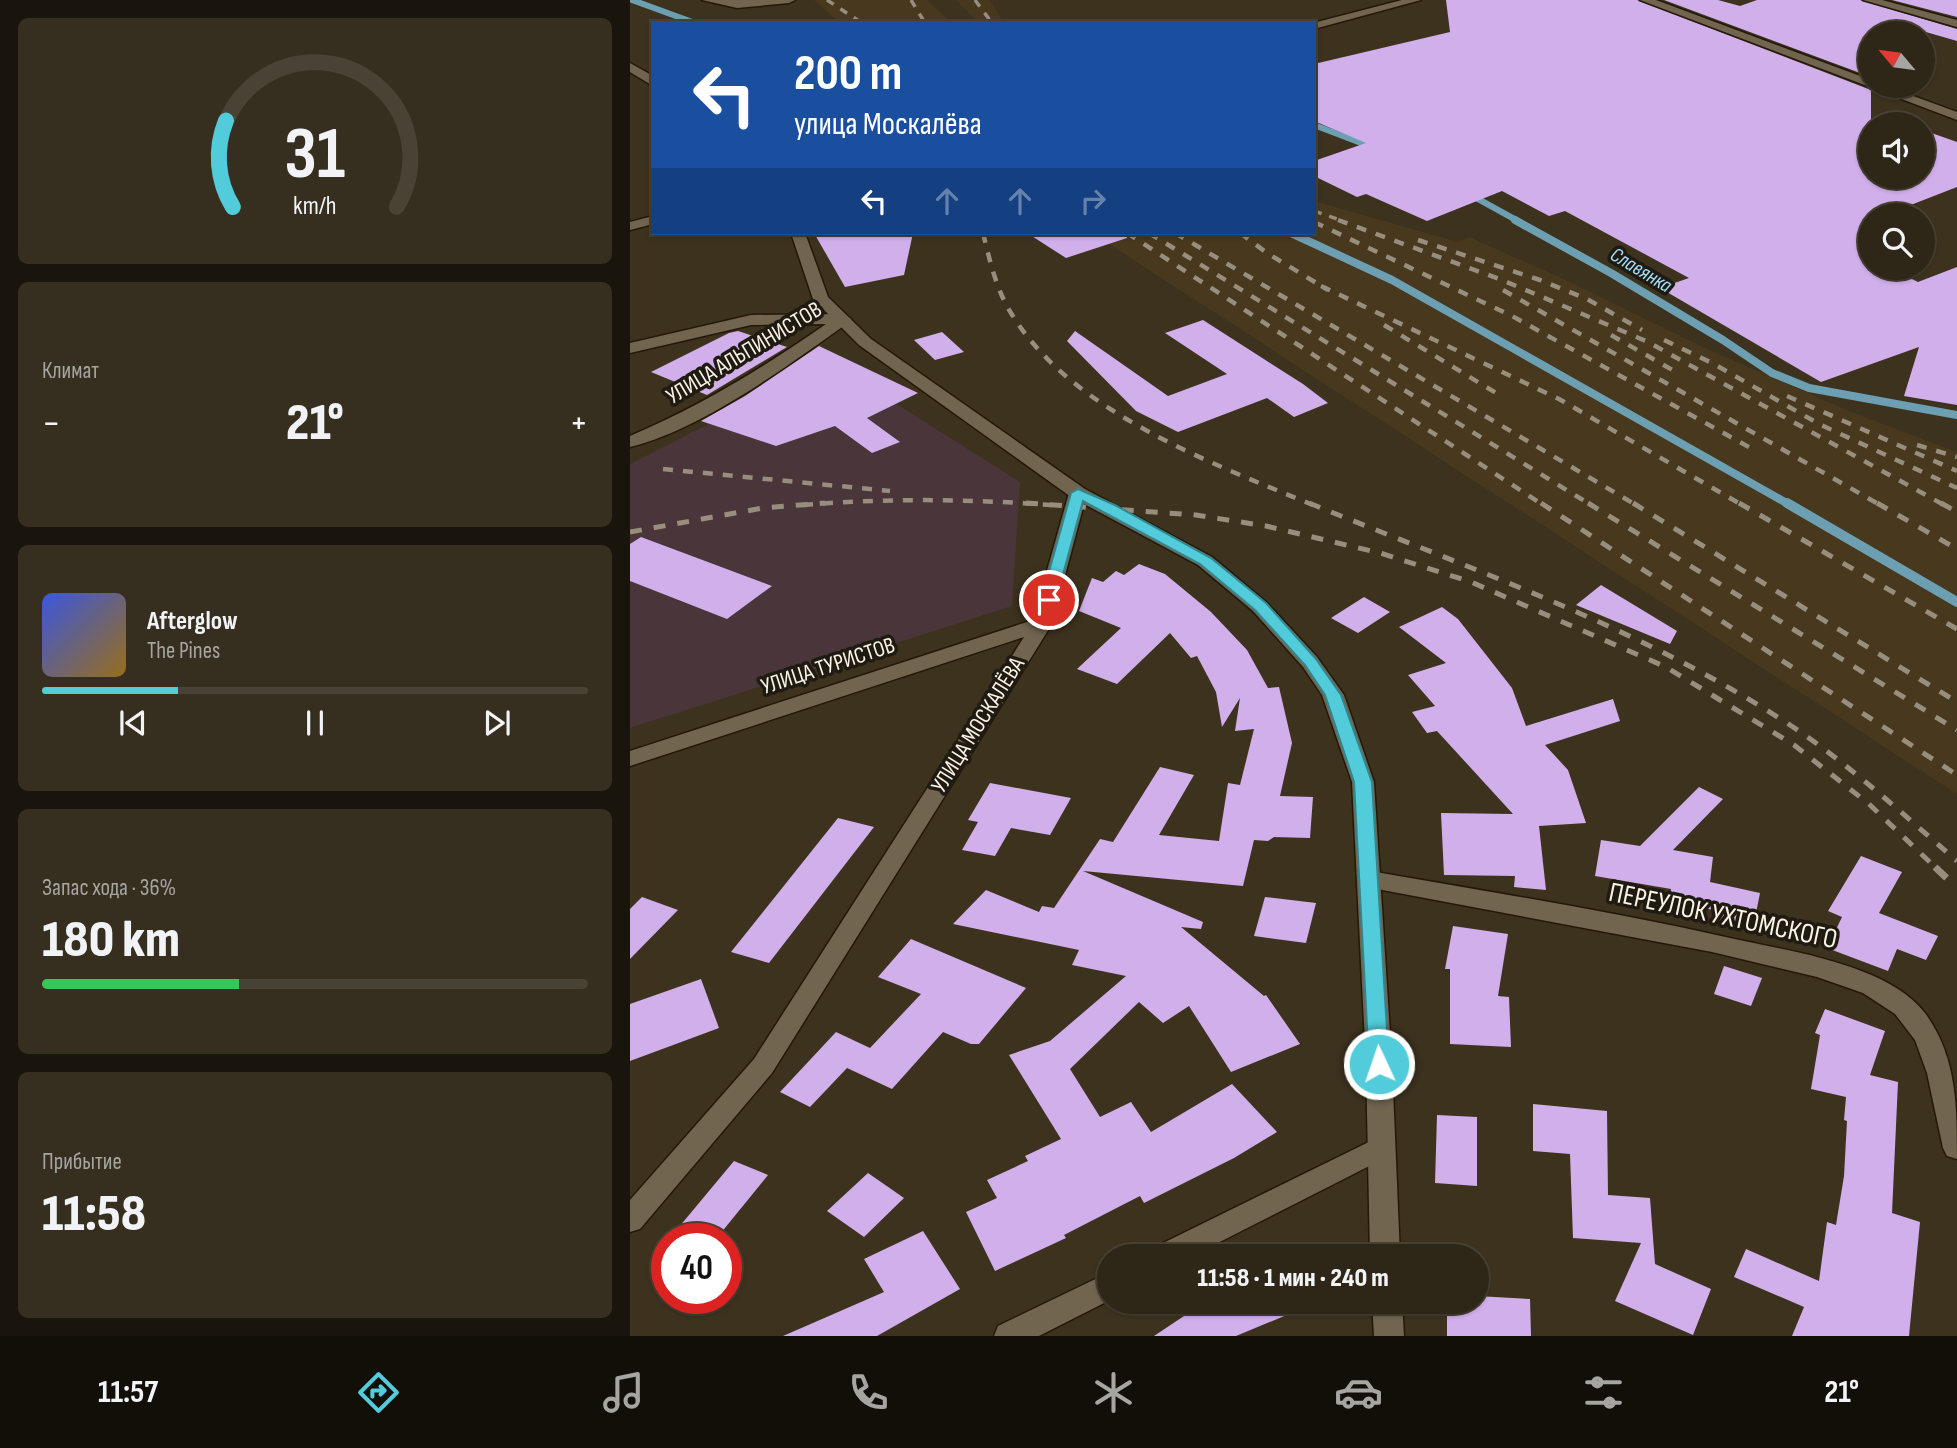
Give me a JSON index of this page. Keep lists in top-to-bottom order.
{
  "streets": {
    "street": [
      "УЛИЦА АЛЬПИНИСТОВ",
      "УЛИЦА ТУРИСТОВ",
      "УЛИЦА МОСКАЛЁВА",
      "ПЕРЕУЛОК УХТОМСКОГО"
    ]
  },
  "crossings": [
    ["УЛИЦА ТУРИСТОВ", "УЛИЦА МОСКАЛЁВА"]
  ],
  "water": ["Славянка"],
  "north": "top left",
  "page": {
    "turn": ["200 m", "улица Москалёва"],
    "tile": [
      "Климат",
      ["Запас хода · 36%", "180 km"],
      ["Прибытие", "11:58"]
    ],
    "heat": ["−", "21°", "+"],
    "song": ["Afterglow", "The Pines"],
    "limit": "40",
    "trip": "11:58 · 1 мин · 240 m",
    "tabs": ["11:57", "21°"],
    "gauge": ["31", "km/h"]
  }
}
